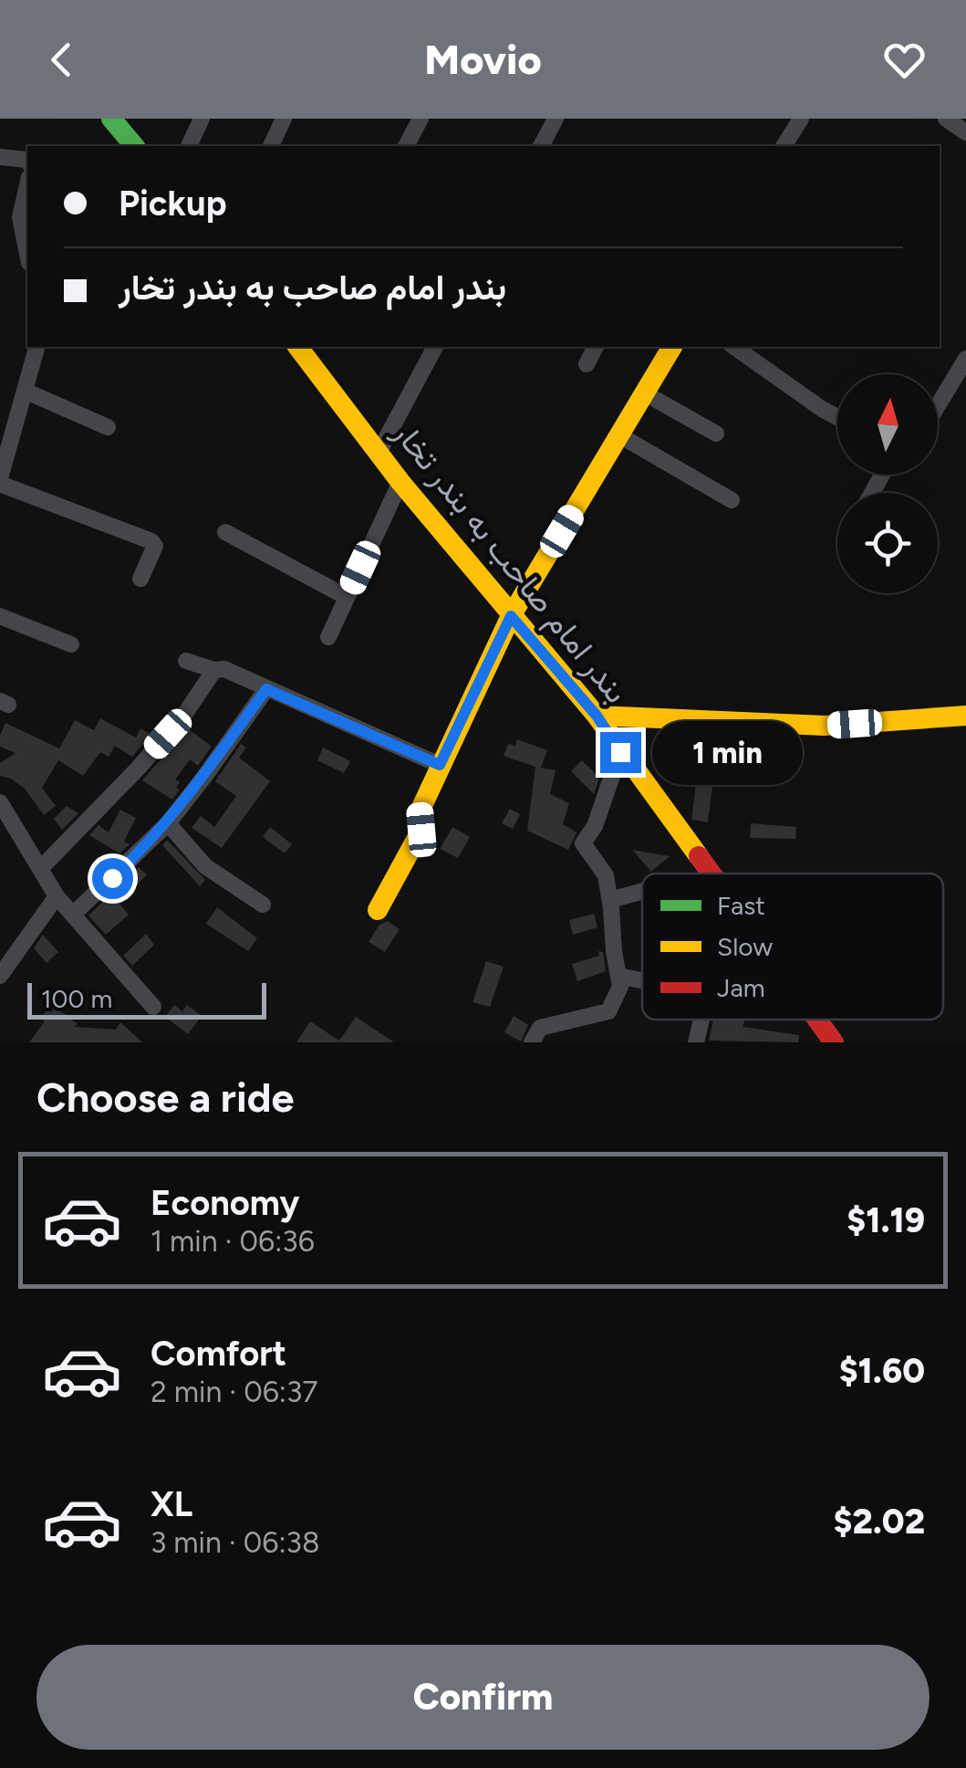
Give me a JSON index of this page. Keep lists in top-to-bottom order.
{
  "streets": {
    "street": ["بندر امام صاحب به بندر تخار"]
  },
  "legend": ["Fast", "Slow", "Jam"],
  "scale_bar": "100 m",
  "north": "top",
  "page": {
    "header": "Movio",
    "banner": ["Pickup", "بندر امام صاحب به بندر تخار"],
    "bubble": "1 min",
    "scale": "100 m",
    "heading": "Choose a ride",
    "list": [
      {
        "name": "Economy",
        "note": "1 min · 06:36",
        "value": "$1.19"
      },
      {
        "name": "Comfort",
        "note": "2 min · 06:37",
        "value": "$1.60"
      },
      {
        "name": "XL",
        "note": "3 min · 06:38",
        "value": "$2.02"
      }
    ],
    "buttons": "Confirm"
  }
}
